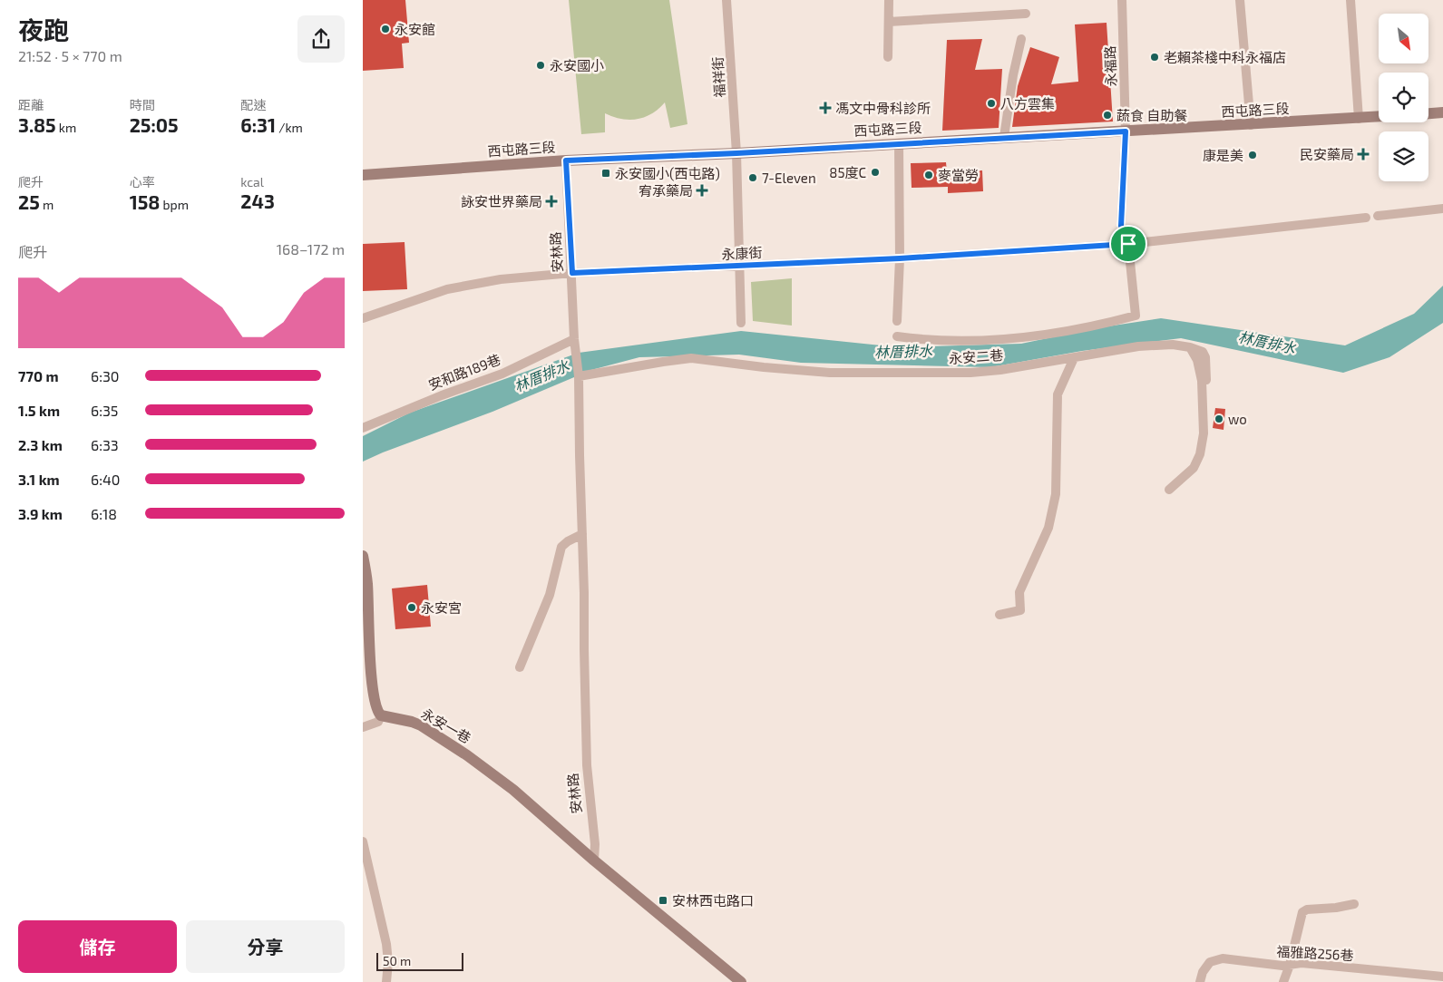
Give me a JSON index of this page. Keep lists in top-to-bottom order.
{
  "streets": {
    "street": [
      "永福路",
      "福祥街",
      "西屯路三段",
      "安林路",
      "永康街",
      "永安二巷",
      "安和路189巷",
      "永安一巷",
      "福雅路256巷"
    ]
  },
  "crossings": [
    ["永福路", "西屯路三段"],
    ["永福路", "永康街"],
    ["福祥街", "西屯路三段"],
    ["福祥街", "永康街"],
    ["西屯路三段", "安林路"],
    ["安林路", "永康街"],
    ["安林路", "永安二巷"],
    ["安林路", "安和路189巷"],
    ["安林路", "永安一巷"]
  ],
  "water": ["林厝排水"],
  "places": {
    "other": [
      "永安館",
      "老賴茶棧中科永福店",
      "永安國小",
      "八方雲集",
      "蔬食 自助餐",
      "康是美",
      "85度C",
      "麥當勞",
      "7-Eleven",
      "wo",
      "永安宮"
    ],
    "health": [
      "馮文中骨科診所",
      "民安藥局",
      "宥承藥局",
      "詠安世界藥局"
    ],
    "transit": ["永安國小(西屯路)", "安林西屯路口"]
  },
  "scale_bar": "50 m",
  "north": "bottom right",
  "page": {
    "heading": ["夜跑", "21:52 · 5 × 770 m"],
    "stats": [
      ["距離", "3.85 km"],
      ["時間", "25:05"],
      ["配速", "6:31 /km"],
      ["爬升", "25 m"],
      ["心率", "158 bpm"],
      ["kcal", "243"]
    ],
    "chart": ["爬升", "168–172 m"],
    "list": [
      {
        "name": "770 m",
        "note": "6:30"
      },
      {
        "name": "1.5 km",
        "note": "6:35"
      },
      {
        "name": "2.3 km",
        "note": "6:33"
      },
      {
        "name": "3.1 km",
        "note": "6:40"
      },
      {
        "name": "3.9 km",
        "note": "6:18"
      }
    ],
    "buttons": ["儲存", "分享"],
    "scale": "50 m"
  }
}
